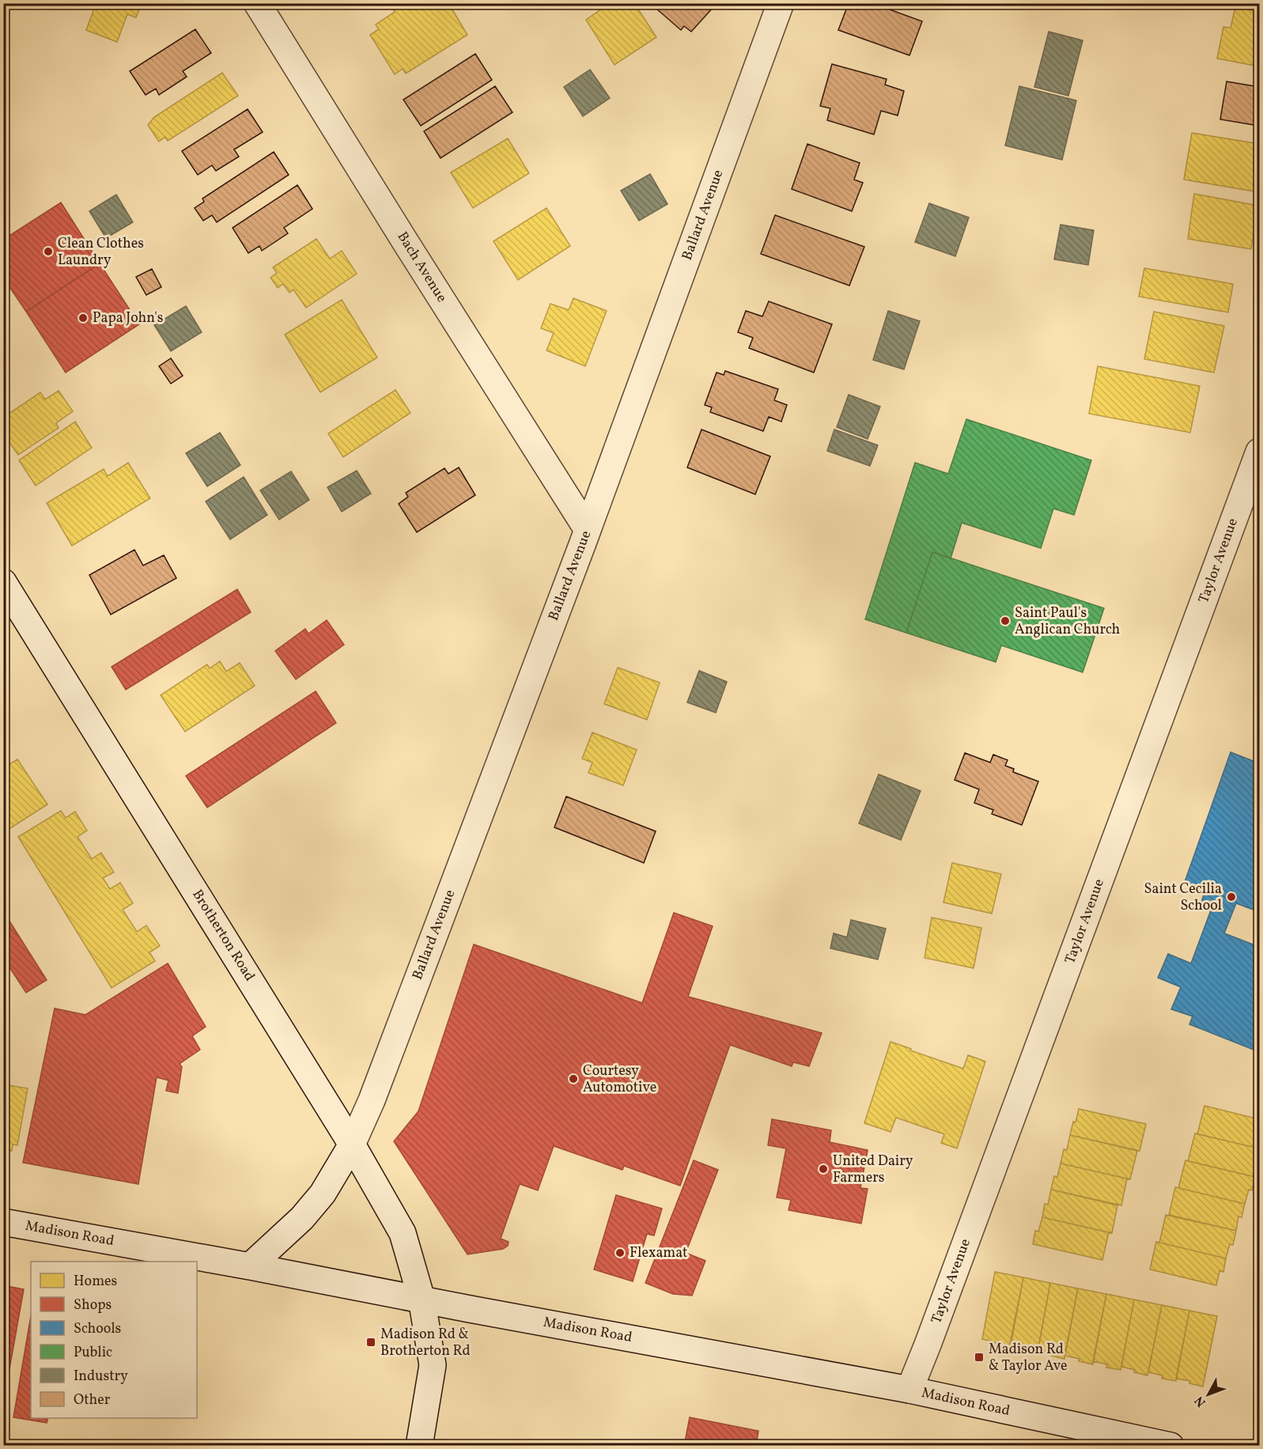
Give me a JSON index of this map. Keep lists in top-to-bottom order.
{
  "streets": {
    "street": [
      "Ballard Avenue",
      "Bach Avenue",
      "Taylor Avenue",
      "Brotherton Road",
      "Madison Road"
    ]
  },
  "crossings": [
    ["Ballard Avenue", "Bach Avenue"],
    ["Ballard Avenue", "Brotherton Road"],
    ["Ballard Avenue", "Madison Road"],
    ["Taylor Avenue", "Madison Road"],
    ["Brotherton Road", "Madison Road"]
  ],
  "places": {
    "other": [
      "Clean Clothes Laundry",
      "Papa John's",
      "Saint Paul's Anglican Church",
      "Saint Cecilia School",
      "Courtesy Automotive",
      "United Dairy Farmers",
      "Flexamat"
    ],
    "transit": ["Madison Rd & Brotherton Rd", "Madison Rd & Taylor Ave"]
  },
  "legend": [
    "Homes",
    "Shops",
    "Schools",
    "Public",
    "Industry",
    "Other"
  ],
  "north": "bottom left"
}
